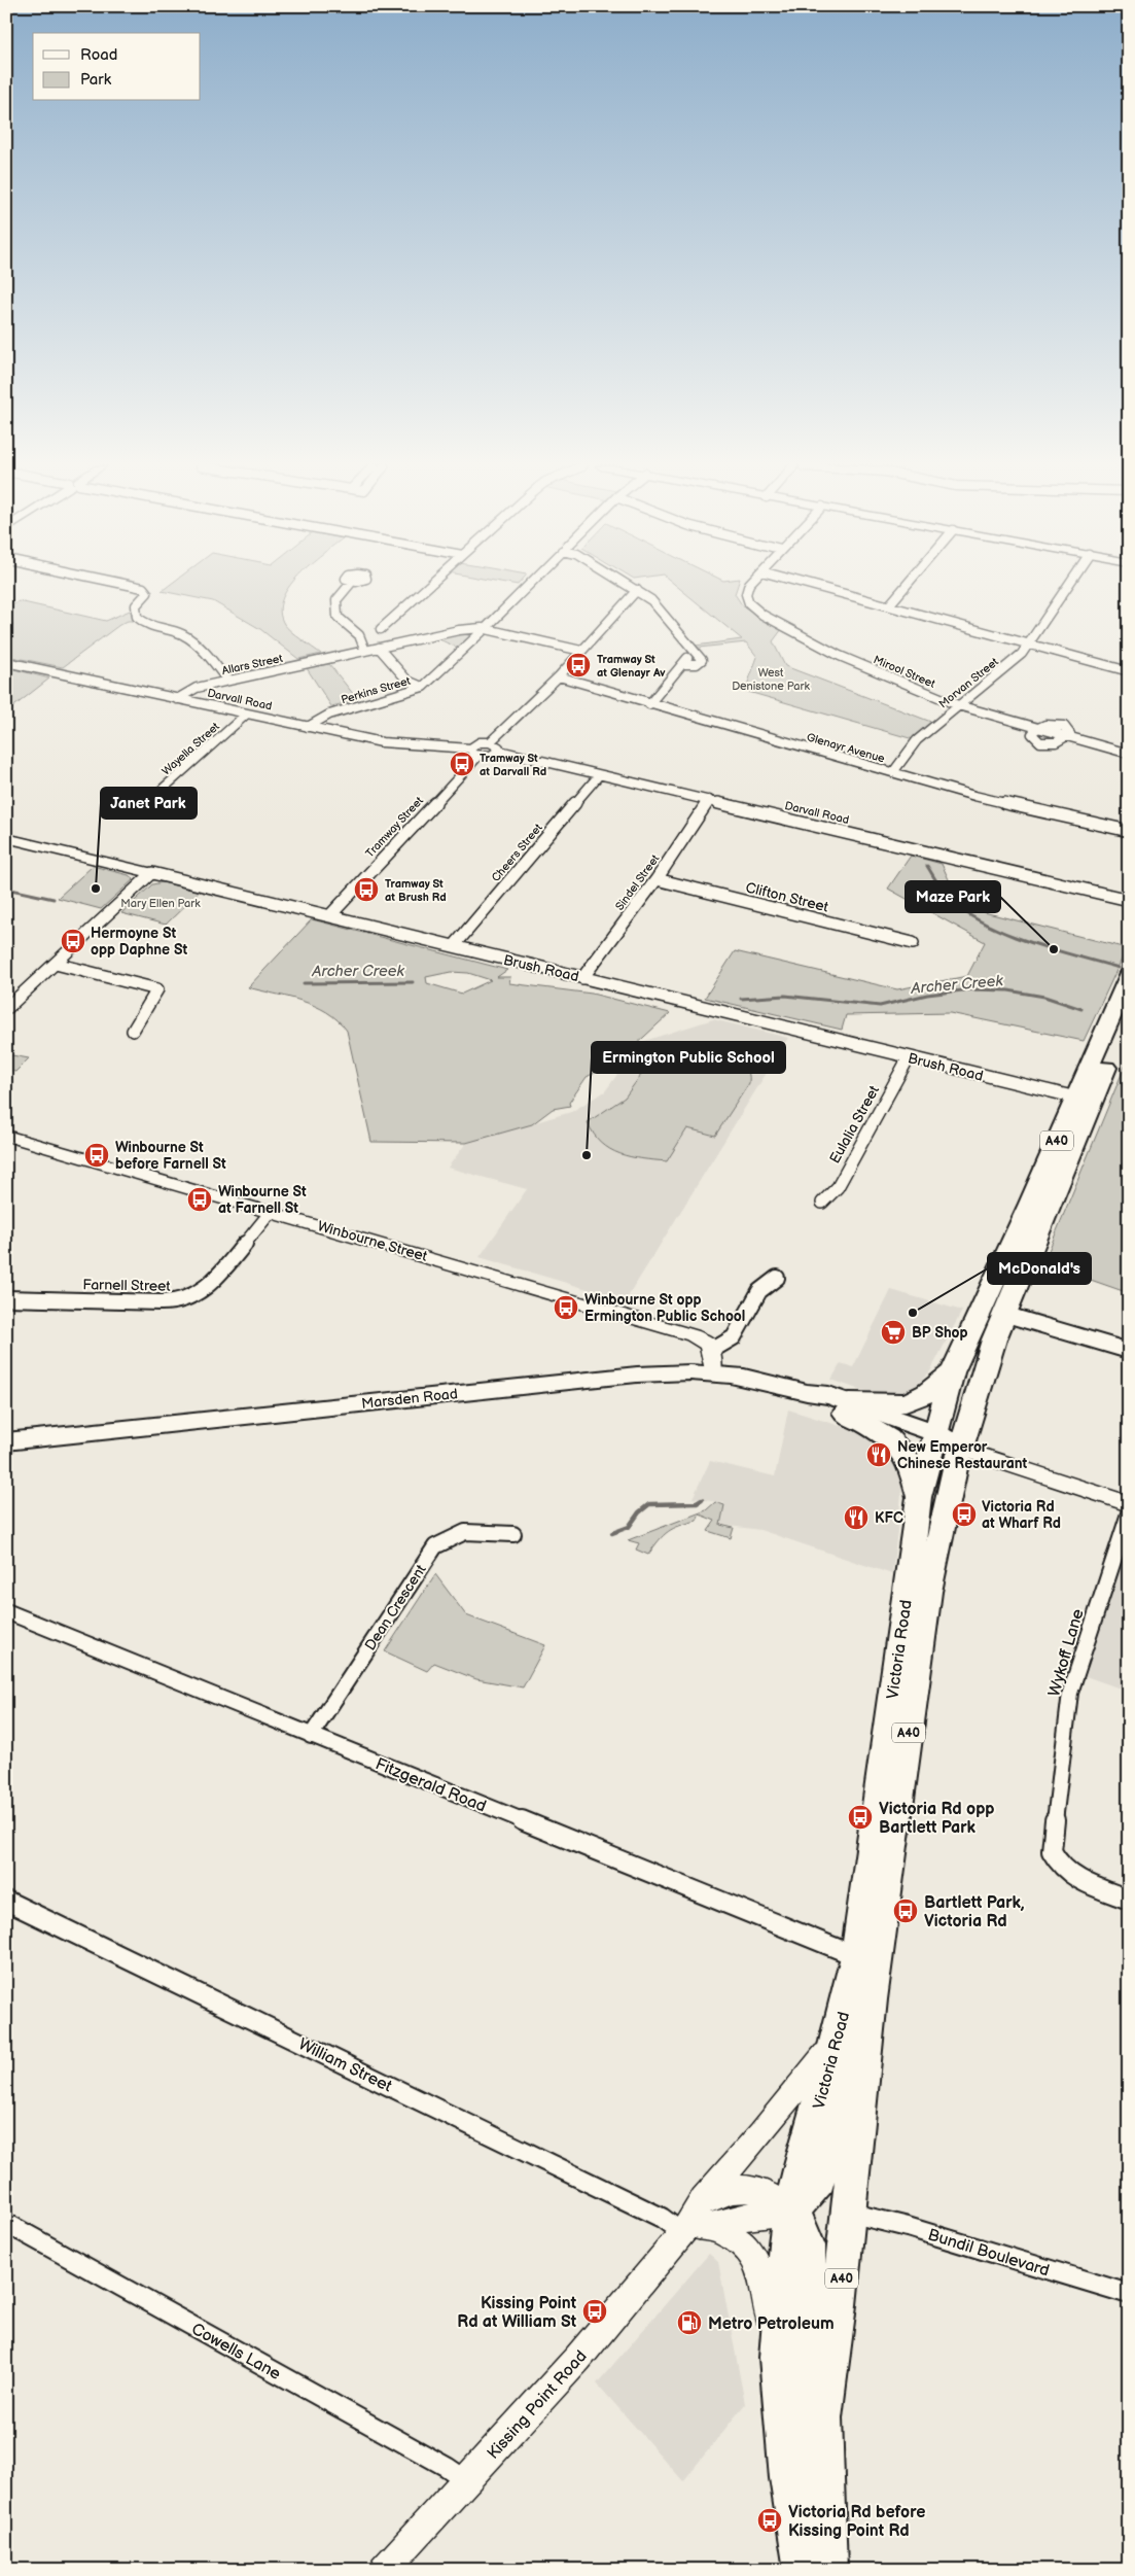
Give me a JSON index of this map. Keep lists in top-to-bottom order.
{
  "streets": {
    "highway": ["A40", "Victoria Road"],
    "main road": ["Marsden Road"],
    "street": [
      "Allars Street",
      "Mirool Street",
      "Morvan Street",
      "Perkins Street",
      "Darvall Road",
      "Glenayr Avenue",
      "Wayella Street",
      "Tramway Street",
      "Cheers Street",
      "Sindel Street",
      "Clifton Street",
      "Brush Road",
      "Eulalia Street",
      "Winbourne Street",
      "Farnell Street",
      "Dean Crescent",
      "Wykoff Lane",
      "Fitzgerald Road",
      "William Street",
      "Bundil Boulevard",
      "Cowells Lane",
      "Kissing Point Road"
    ]
  },
  "crossings": [
    ["Allars Street", "Perkins Street"],
    ["Allars Street", "Darvall Road"],
    ["Mirool Street", "Morvan Street"],
    ["Morvan Street", "Glenayr Avenue"],
    ["Perkins Street", "Darvall Road"],
    ["Darvall Road", "Wayella Street"],
    ["Darvall Road", "Cheers Street"],
    ["Darvall Road", "Sindel Street"],
    ["Tramway Street", "Brush Road"],
    ["Cheers Street", "Brush Road"],
    ["Sindel Street", "Clifton Street"],
    ["Sindel Street", "Brush Road"],
    ["Brush Road", "Eulalia Street"],
    ["Brush Road", "Victoria Road"],
    ["Winbourne Street", "Farnell Street"],
    ["Marsden Road", "Victoria Road"],
    ["Dean Crescent", "Fitzgerald Road"],
    ["Victoria Road", "Fitzgerald Road"],
    ["Victoria Road", "Bundil Boulevard"],
    ["Victoria Road", "Kissing Point Road"],
    ["William Street", "Kissing Point Road"],
    ["Cowells Lane", "Kissing Point Road"]
  ],
  "water": ["Archer Creek"],
  "parks": ["West Denistone Park", "Mary Ellen Park"],
  "places": {
    "bus stop": [
      "Tramway St at Glenayr Av",
      "Tramway St at Darvall Rd",
      "Tramway St at Brush Rd",
      "Hermoyne St opp Daphne St",
      "Winbourne St before Farnell St",
      "Winbourne St at Farnell St",
      "Winbourne St opp Ermington Public School",
      "Victoria Rd at Wharf Rd",
      "Victoria Rd opp Bartlett Park",
      "Bartlett Park, Victoria Rd",
      "Kissing Point Rd at William St",
      "Victoria Rd before Kissing Point Rd"
    ],
    "other": [
      "Janet Park",
      "Maze Park",
      "Ermington Public School",
      "McDonald's"
    ],
    "supermarket": ["BP Shop"],
    "restaurant": ["New Emperor Chinese Restaurant", "KFC"],
    "fuel station": ["Metro Petroleum"]
  },
  "legend": ["Road", "Park"]
}
